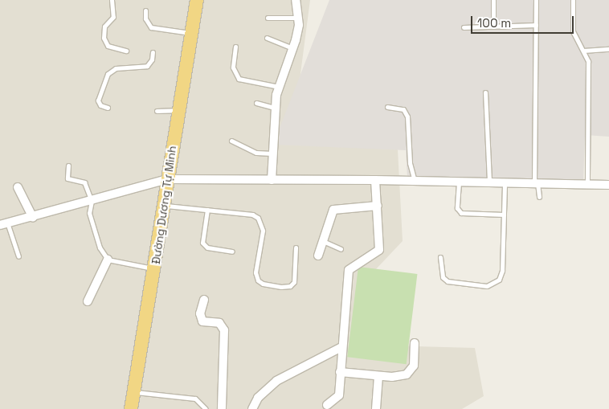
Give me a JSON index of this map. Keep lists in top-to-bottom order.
{
  "streets": {
    "highway": ["Đường Dương Tự Minh"]
  },
  "scale_bar": "100 m"
}
